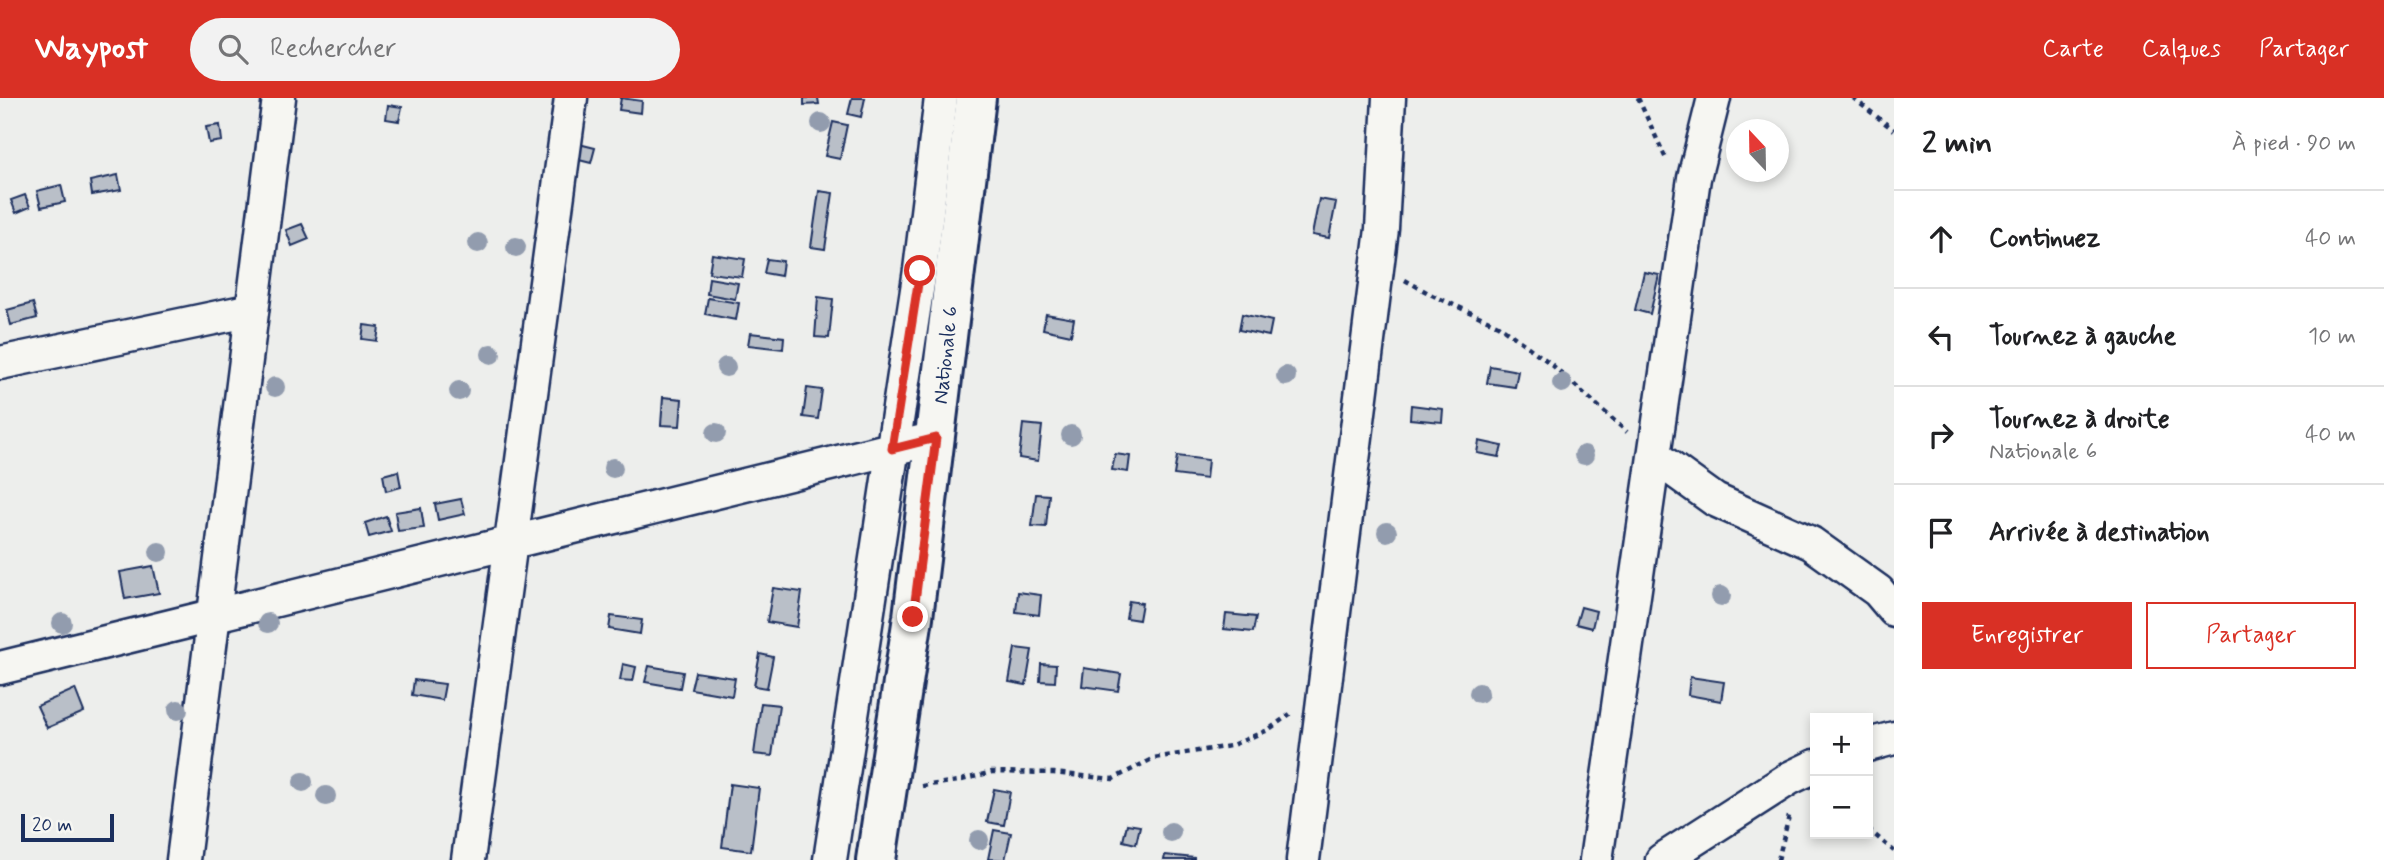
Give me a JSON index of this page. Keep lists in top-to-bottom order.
{
  "streets": {
    "main road": ["Nationale 6"]
  },
  "scale_bar": "20 m",
  "north": "top",
  "page": {
    "header": "Waypost",
    "search": "Rechercher",
    "nav": ["Carte", "Calques", "Partager"],
    "heading": ["2 min", "À pied · 90 m"],
    "list": [
      ["Continuez", "40 m"],
      ["Tournez à gauche", "10 m"],
      ["Tournez à droite", "Nationale 6", "40 m"],
      "Arrivée à destination"
    ],
    "buttons": ["Enregistrer", "Partager"],
    "map_buttons": ["+", "−"],
    "scale": "20 m"
  }
}
